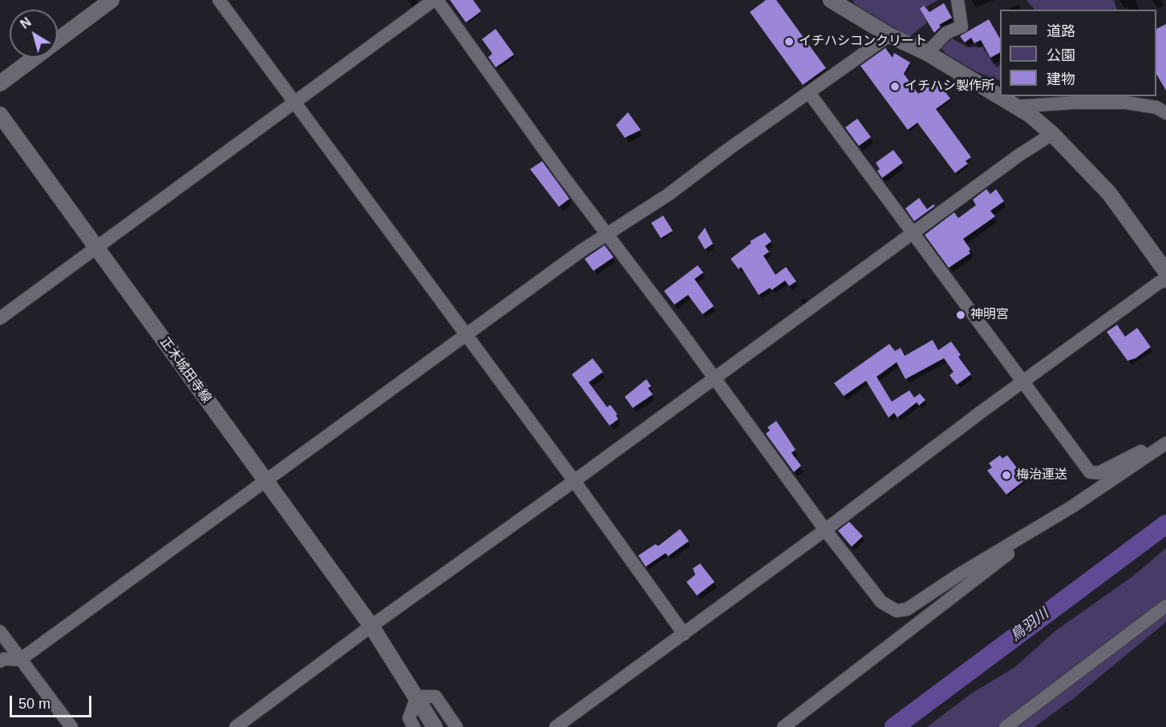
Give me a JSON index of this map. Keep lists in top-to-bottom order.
{
  "streets": {
    "street": ["正木城田寺線"]
  },
  "water": ["鳥羽川"],
  "places": [
    "イチハシコンクリート",
    "イチハシ製作所",
    "神明宮",
    "梅治運送"
  ],
  "legend": ["道路", "公園", "建物"],
  "scale_bar": "50 m",
  "north": "top left"
}
